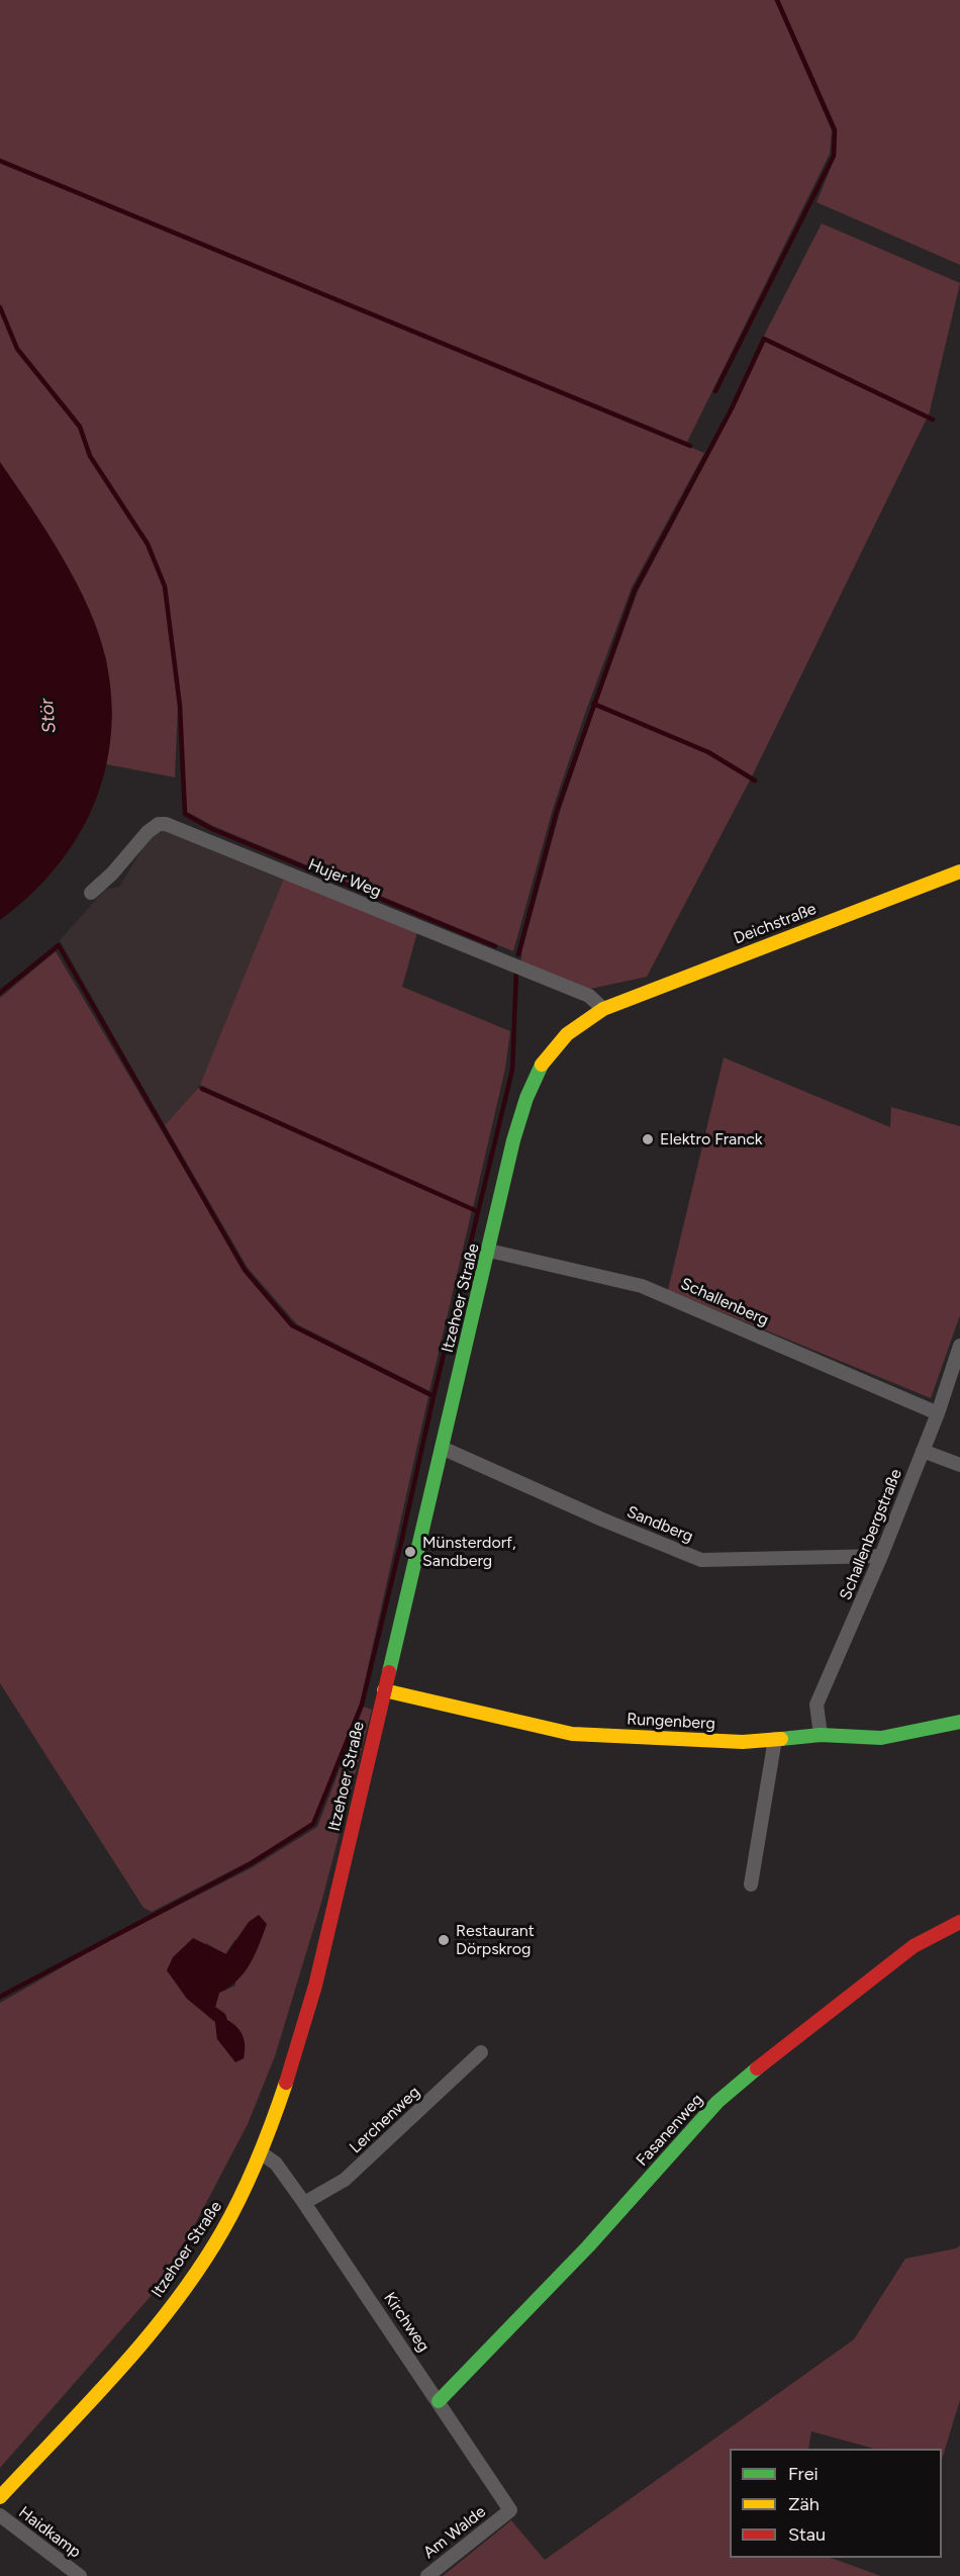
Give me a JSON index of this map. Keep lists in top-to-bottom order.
{
  "streets": {
    "street": [
      "Hujer Weg",
      "Deichstraße",
      "Itzehoer Straße",
      "Schallenberg",
      "Sandberg",
      "Schallenbergstraße",
      "Rungenberg",
      "Lerchenweg",
      "Fasanenweg",
      "Kirchweg",
      "Haidkamp",
      "Am Walde"
    ]
  },
  "crossings": [
    ["Hujer Weg", "Deichstraße"],
    ["Hujer Weg", "Itzehoer Straße"],
    ["Deichstraße", "Itzehoer Straße"],
    ["Itzehoer Straße", "Schallenberg"],
    ["Itzehoer Straße", "Sandberg"],
    ["Itzehoer Straße", "Rungenberg"],
    ["Itzehoer Straße", "Kirchweg"],
    ["Schallenberg", "Schallenbergstraße"],
    ["Sandberg", "Schallenbergstraße"],
    ["Schallenbergstraße", "Rungenberg"],
    ["Lerchenweg", "Kirchweg"],
    ["Fasanenweg", "Kirchweg"],
    ["Kirchweg", "Am Walde"]
  ],
  "water": ["Stör"],
  "places": ["Elektro Franck", "Münsterdorf, Sandberg", "Restaurant Dörpskrog"],
  "legend": ["Frei", "Zäh", "Stau"]
}
